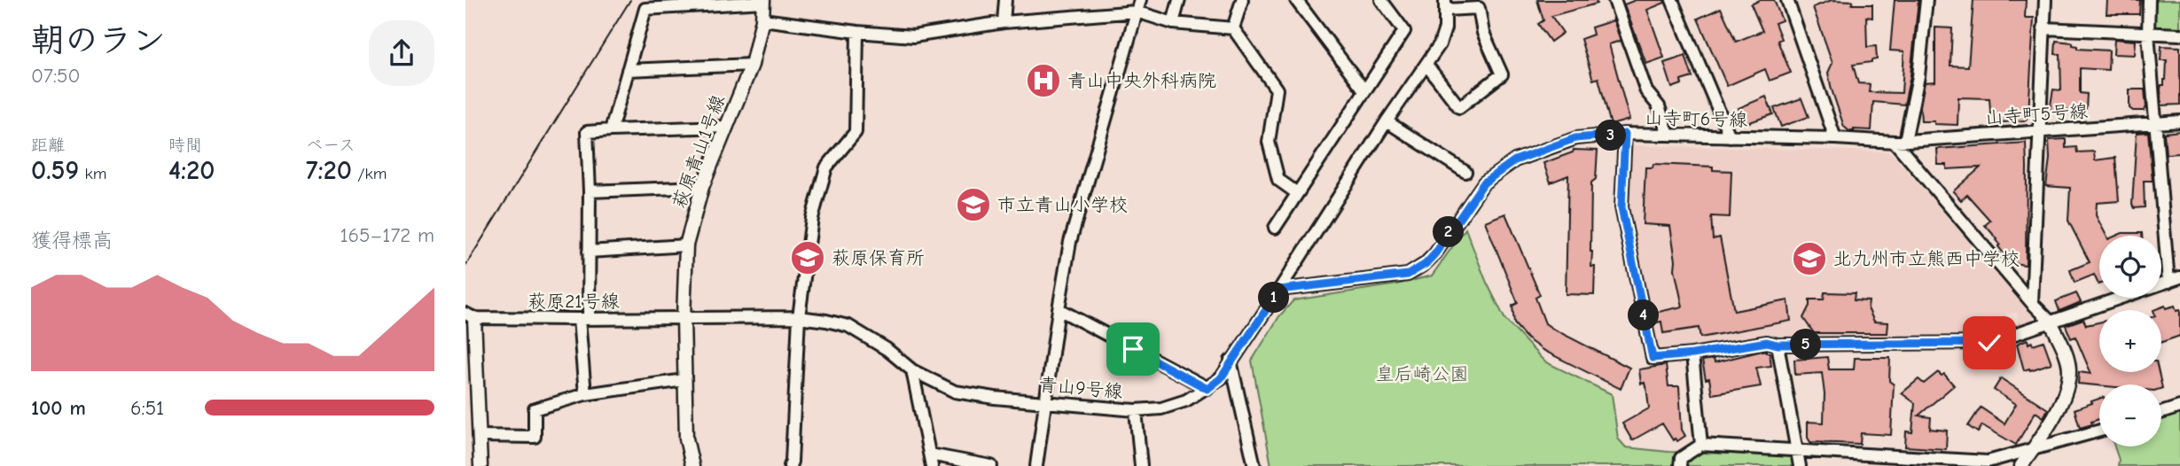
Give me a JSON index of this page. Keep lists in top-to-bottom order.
{
  "streets": {
    "street": [
      "山寺町5号線",
      "山寺町6号線",
      "萩原青山1号線",
      "萩原21号線",
      "青山9号線"
    ]
  },
  "crossings": [
    ["山寺町5号線", "山寺町6号線"],
    ["山寺町6号線", "青山9号線"],
    ["萩原青山1号線", "萩原21号線"],
    ["萩原青山1号線", "青山9号線"],
    ["萩原21号線", "青山9号線"]
  ],
  "parks": ["皇后崎公園"],
  "places": {
    "hospital": ["青山中央外科病院"],
    "school or university": ["市立青山小学校", "萩原保育所", "北九州市立熊西中学校"]
  },
  "page": {
    "heading": ["朝のラン", "07:50"],
    "stats": [
      ["距離", "0.59 km"],
      ["時間", "4:20"],
      ["ペース", "7:20 /km"]
    ],
    "pins": [
      "3",
      "2",
      "1",
      "4",
      "5"
    ],
    "chart": ["獲得標高", "165–172 m"],
    "map_buttons": ["+", "−"],
    "list": [
      {
        "name": "100 m",
        "note": "6:51"
      }
    ]
  }
}
